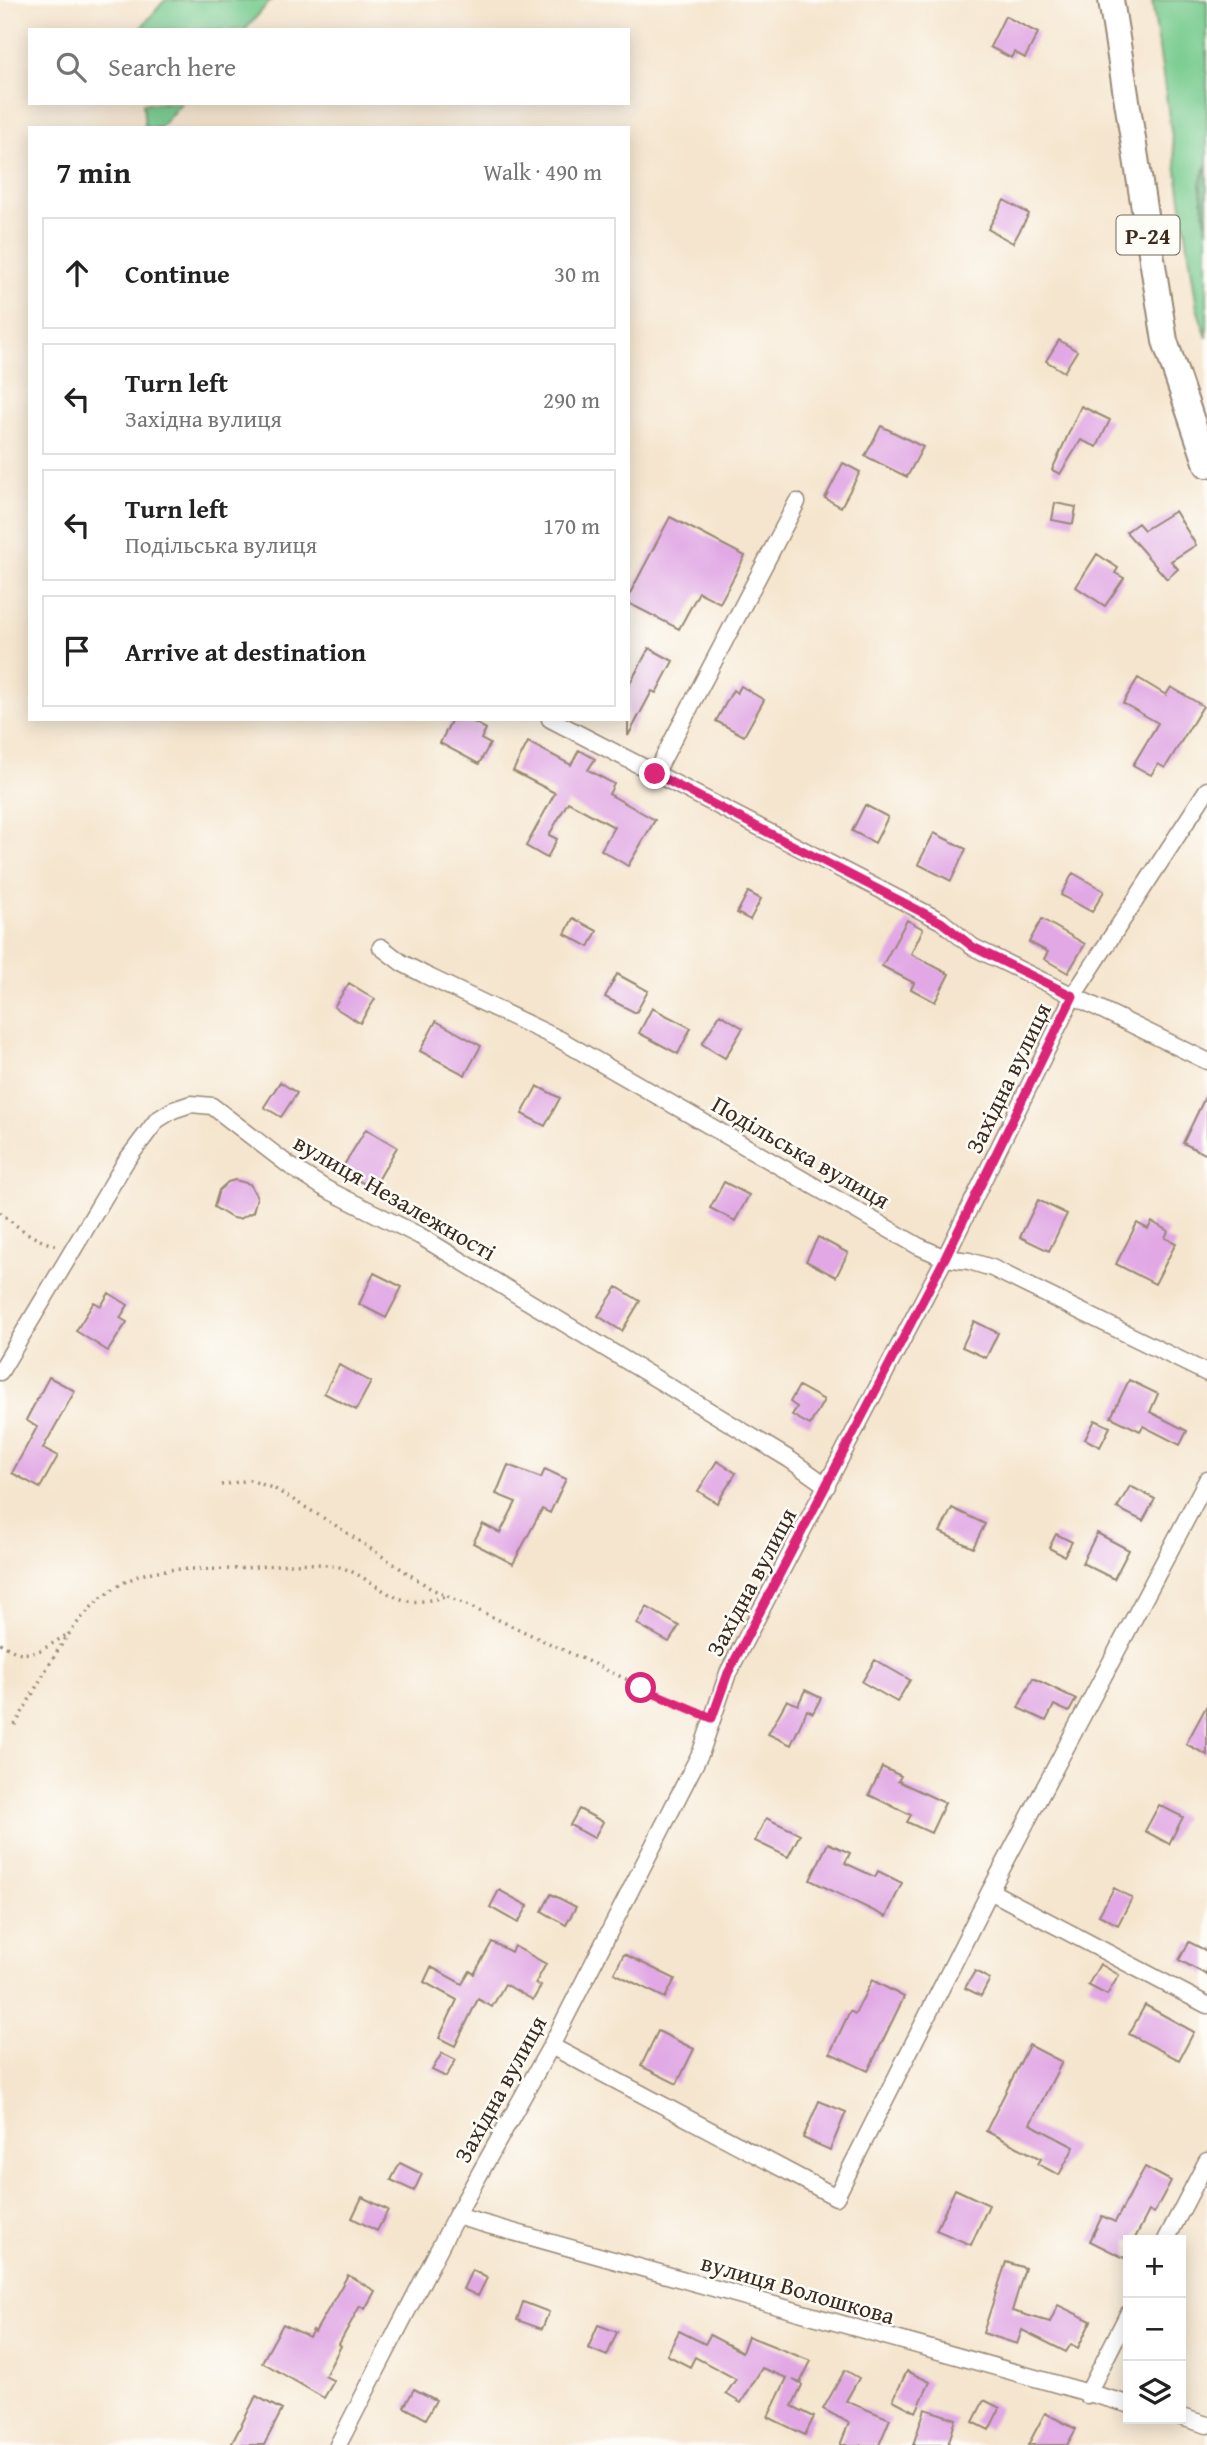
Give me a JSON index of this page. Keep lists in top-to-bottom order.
{
  "streets": {
    "main road": ["Р-24"],
    "street": [
      "Західна вулиця",
      "Подільська вулиця",
      "вулиця Незалежності",
      "вулиця Волошкова"
    ]
  },
  "crossings": [
    ["Західна вулиця", "Подільська вулиця"],
    ["Західна вулиця", "вулиця Незалежності"],
    ["Західна вулиця", "вулиця Волошкова"]
  ],
  "page": {
    "search": "Search here",
    "heading": ["7 min", "Walk · 490 m"],
    "list": [
      ["Continue", "30 m"],
      ["Turn left", "Західна вулиця", "290 m"],
      ["Turn left", "Подільська вулиця", "170 m"],
      "Arrive at destination"
    ],
    "map_buttons": ["+", "−"]
  }
}
